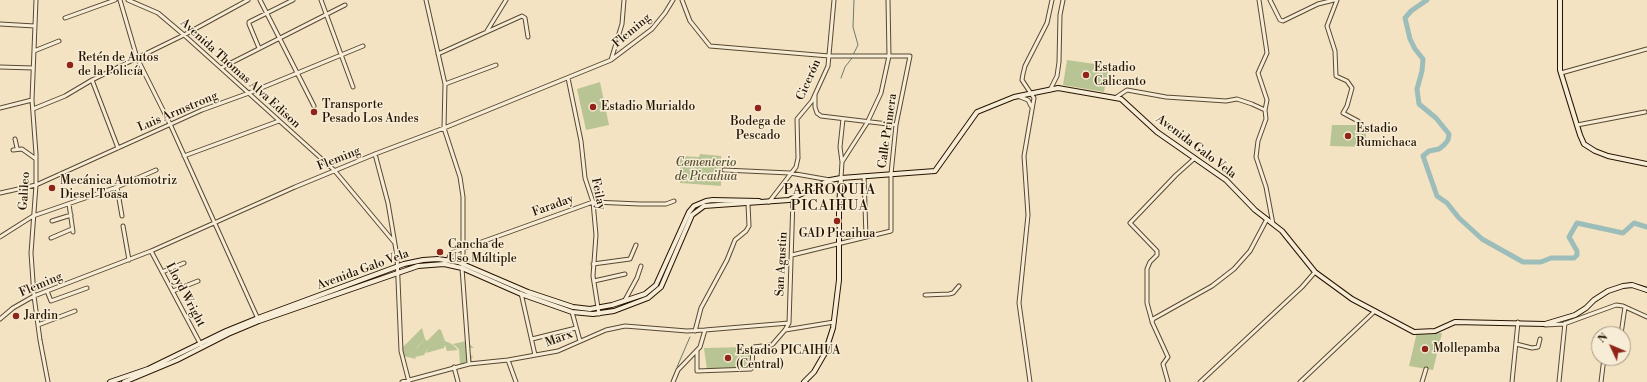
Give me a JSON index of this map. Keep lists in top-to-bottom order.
{
  "streets": {
    "main road": ["Avenida Galo Vela"],
    "street": [
      "Fleming",
      "Avenida Thomas Alva Edison",
      "Cicerón",
      "Luis Armstrong",
      "Calle Primera",
      "Galileo",
      "Feilay",
      "Faraday",
      "San Agustin",
      "Lloyd Wright",
      "Marx"
    ]
  },
  "crossings": [
    ["Fleming", "Avenida Thomas Alva Edison"],
    ["Fleming", "Galileo"],
    ["Fleming", "Feilay"],
    ["Fleming", "Lloyd Wright"],
    ["Avenida Thomas Alva Edison", "Luis Armstrong"],
    ["Cicerón", "Avenida Galo Vela"],
    ["Luis Armstrong", "Galileo"],
    ["Calle Primera", "Avenida Galo Vela"],
    ["Avenida Galo Vela", "Feilay"],
    ["Avenida Galo Vela", "Faraday"],
    ["Avenida Galo Vela", "San Agustin"],
    ["Avenida Galo Vela", "Lloyd Wright"],
    ["Feilay", "Faraday"],
    ["San Agustin", "Marx"]
  ],
  "districts": ["PARROQUIA PICAIHUA"],
  "parks": ["Cementerio de Picaihua"],
  "places": [
    "Retén de Autos de la Policía",
    "Estadio Calicanto",
    "Estadio Murialdo",
    "Bodega de Pescado",
    "Transporte Pesado Los Andes",
    "Estadio Rumichaca",
    "Mecánica Automotriz Diesel Toasa",
    "GAD Picaihua",
    "Cancha de Uso Múltiple",
    "Jardin",
    "Mollepamba",
    "Estadio PICAIHUA (Central)"
  ],
  "north": "top left"
}
